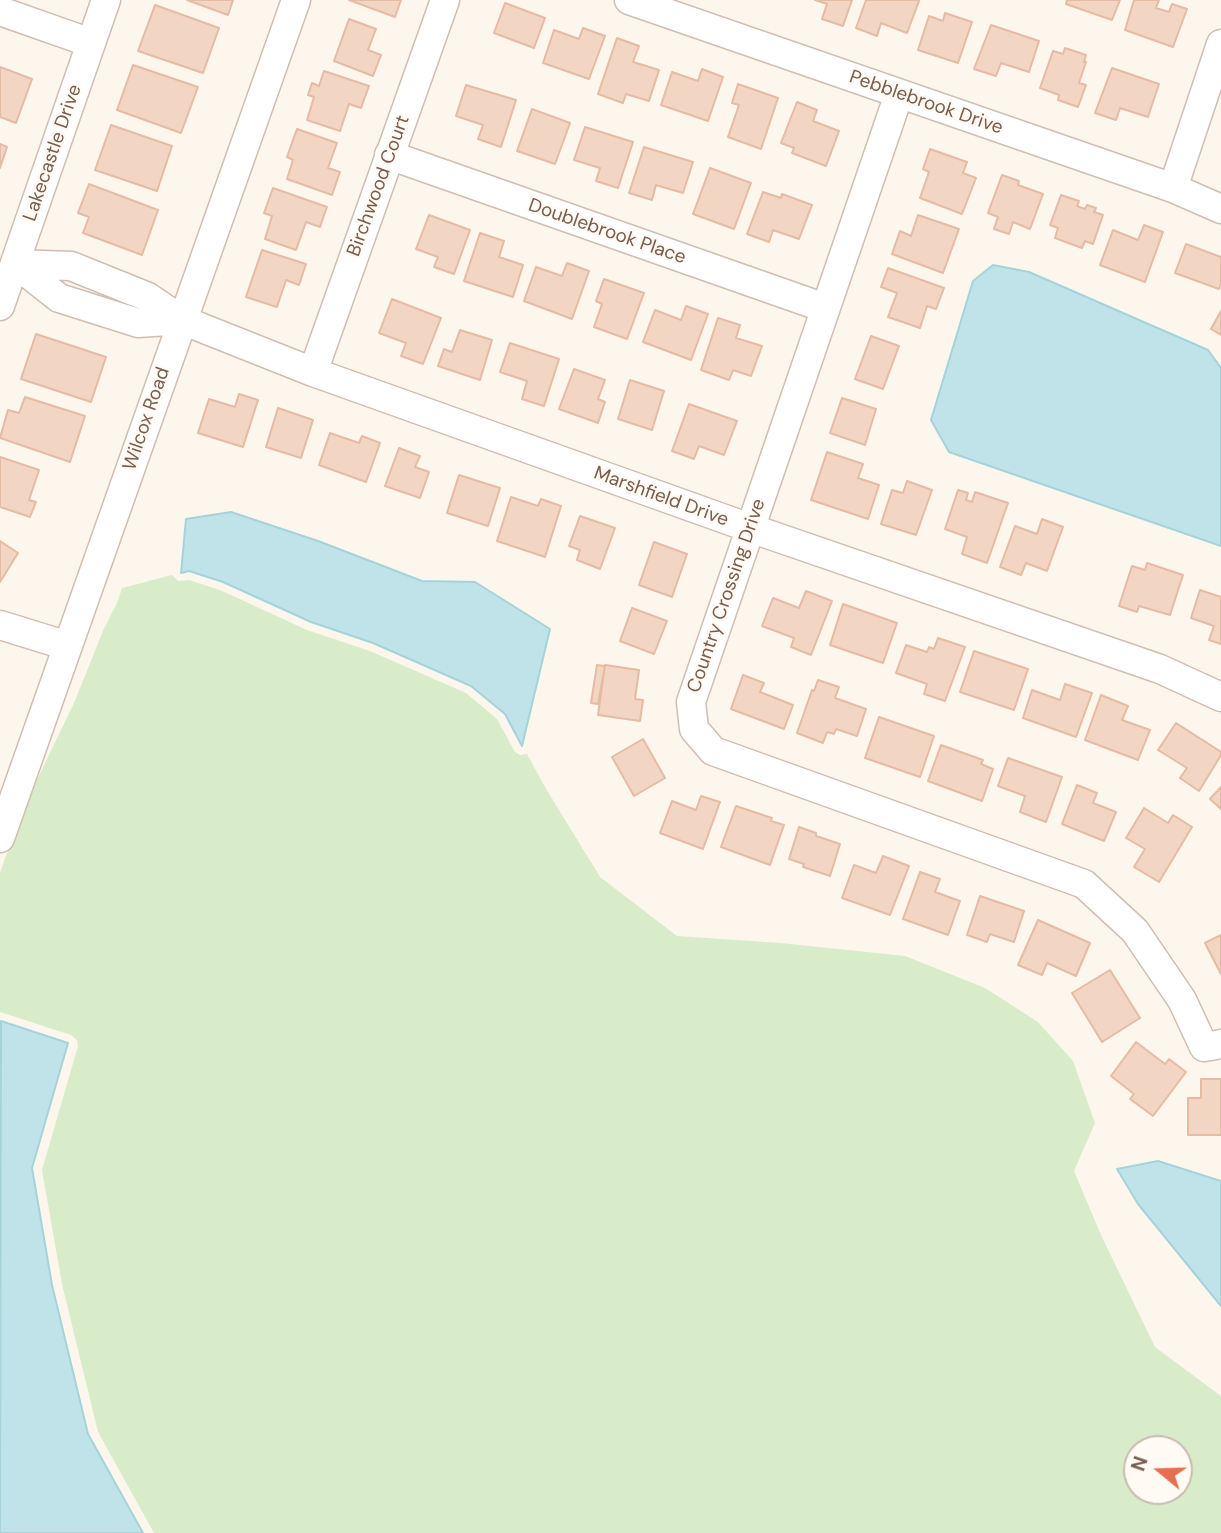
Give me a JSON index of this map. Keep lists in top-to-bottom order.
{
  "streets": {
    "street": [
      "Pebblebrook Drive",
      "Lakecastle Drive",
      "Birchwood Court",
      "Doublebrook Place",
      "Wilcox Road",
      "Marshfield Drive",
      "Country Crossing Drive"
    ]
  },
  "crossings": [
    ["Pebblebrook Drive", "Country Crossing Drive"],
    ["Lakecastle Drive", "Marshfield Drive"],
    ["Birchwood Court", "Doublebrook Place"],
    ["Birchwood Court", "Marshfield Drive"],
    ["Doublebrook Place", "Country Crossing Drive"],
    ["Wilcox Road", "Marshfield Drive"],
    ["Marshfield Drive", "Country Crossing Drive"]
  ],
  "north": "left"
}
